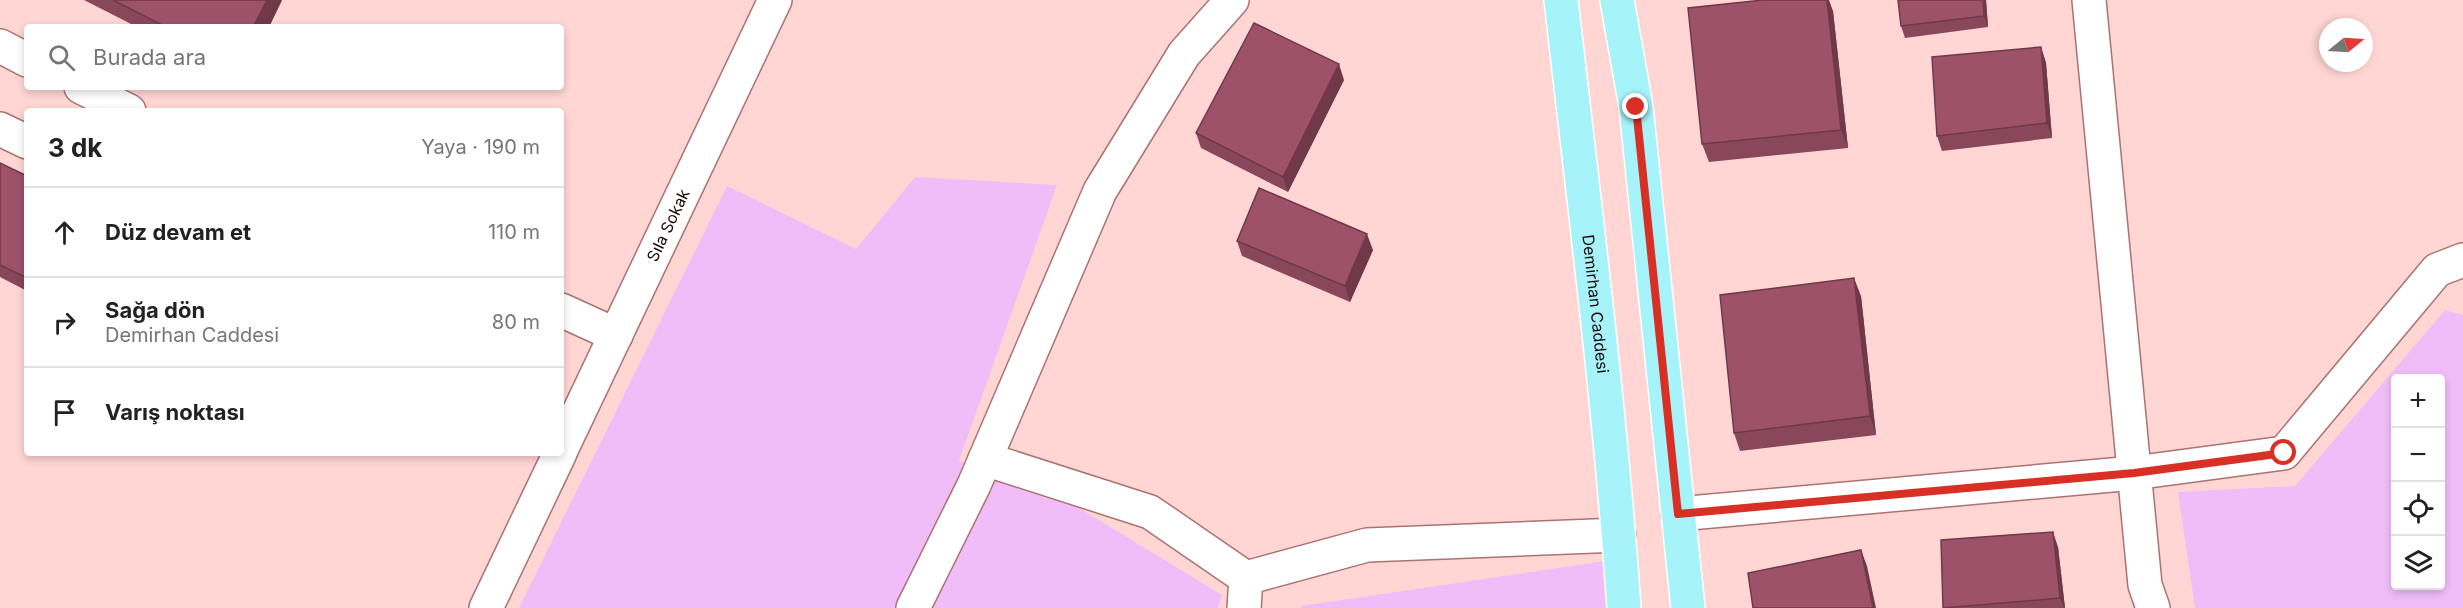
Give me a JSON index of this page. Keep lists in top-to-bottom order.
{
  "streets": {
    "main road": ["Demirhan Caddesi"],
    "street": ["Sıla Sokak"]
  },
  "north": "right",
  "page": {
    "search": "Burada ara",
    "heading": ["3 dk", "Yaya · 190 m"],
    "list": [
      ["Düz devam et", "110 m"],
      ["Sağa dön", "Demirhan Caddesi", "80 m"],
      "Varış noktası"
    ],
    "map_buttons": ["+", "−"]
  }
}
